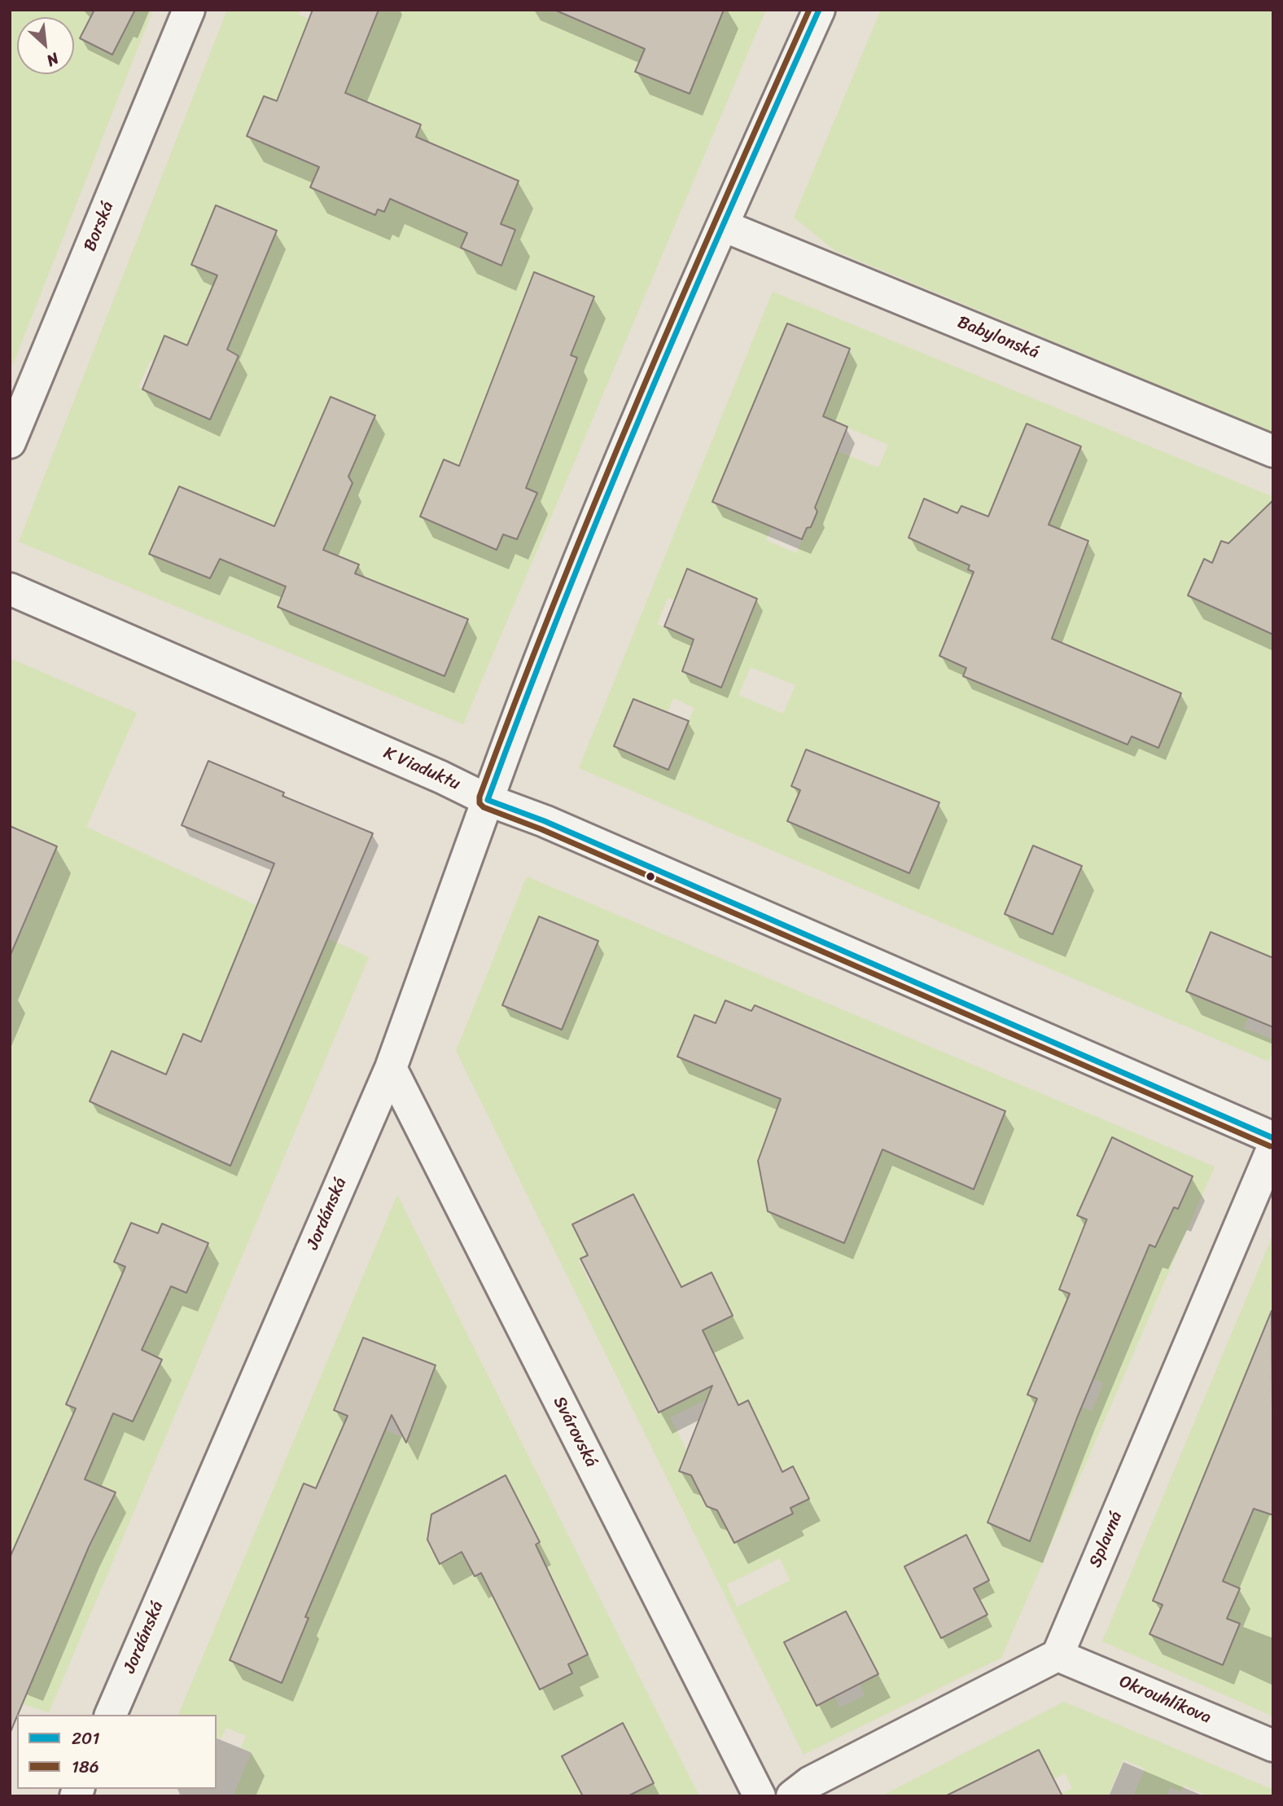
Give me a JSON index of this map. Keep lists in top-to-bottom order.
{
  "streets": {
    "street": [
      "Borská",
      "Babylonská",
      "K Viaduktu",
      "Jordánská",
      "Svárovská",
      "Splavná",
      "Okrouhlíkova"
    ]
  },
  "crossings": [
    ["Babylonská", "Jordánská"],
    ["K Viaduktu", "Jordánská"],
    ["Jordánská", "Svárovská"],
    ["Splavná", "Okrouhlíkova"]
  ],
  "lines": ["transit line 201", "transit line 186"],
  "legend": ["201", "186"],
  "north": "bottom right"
}
